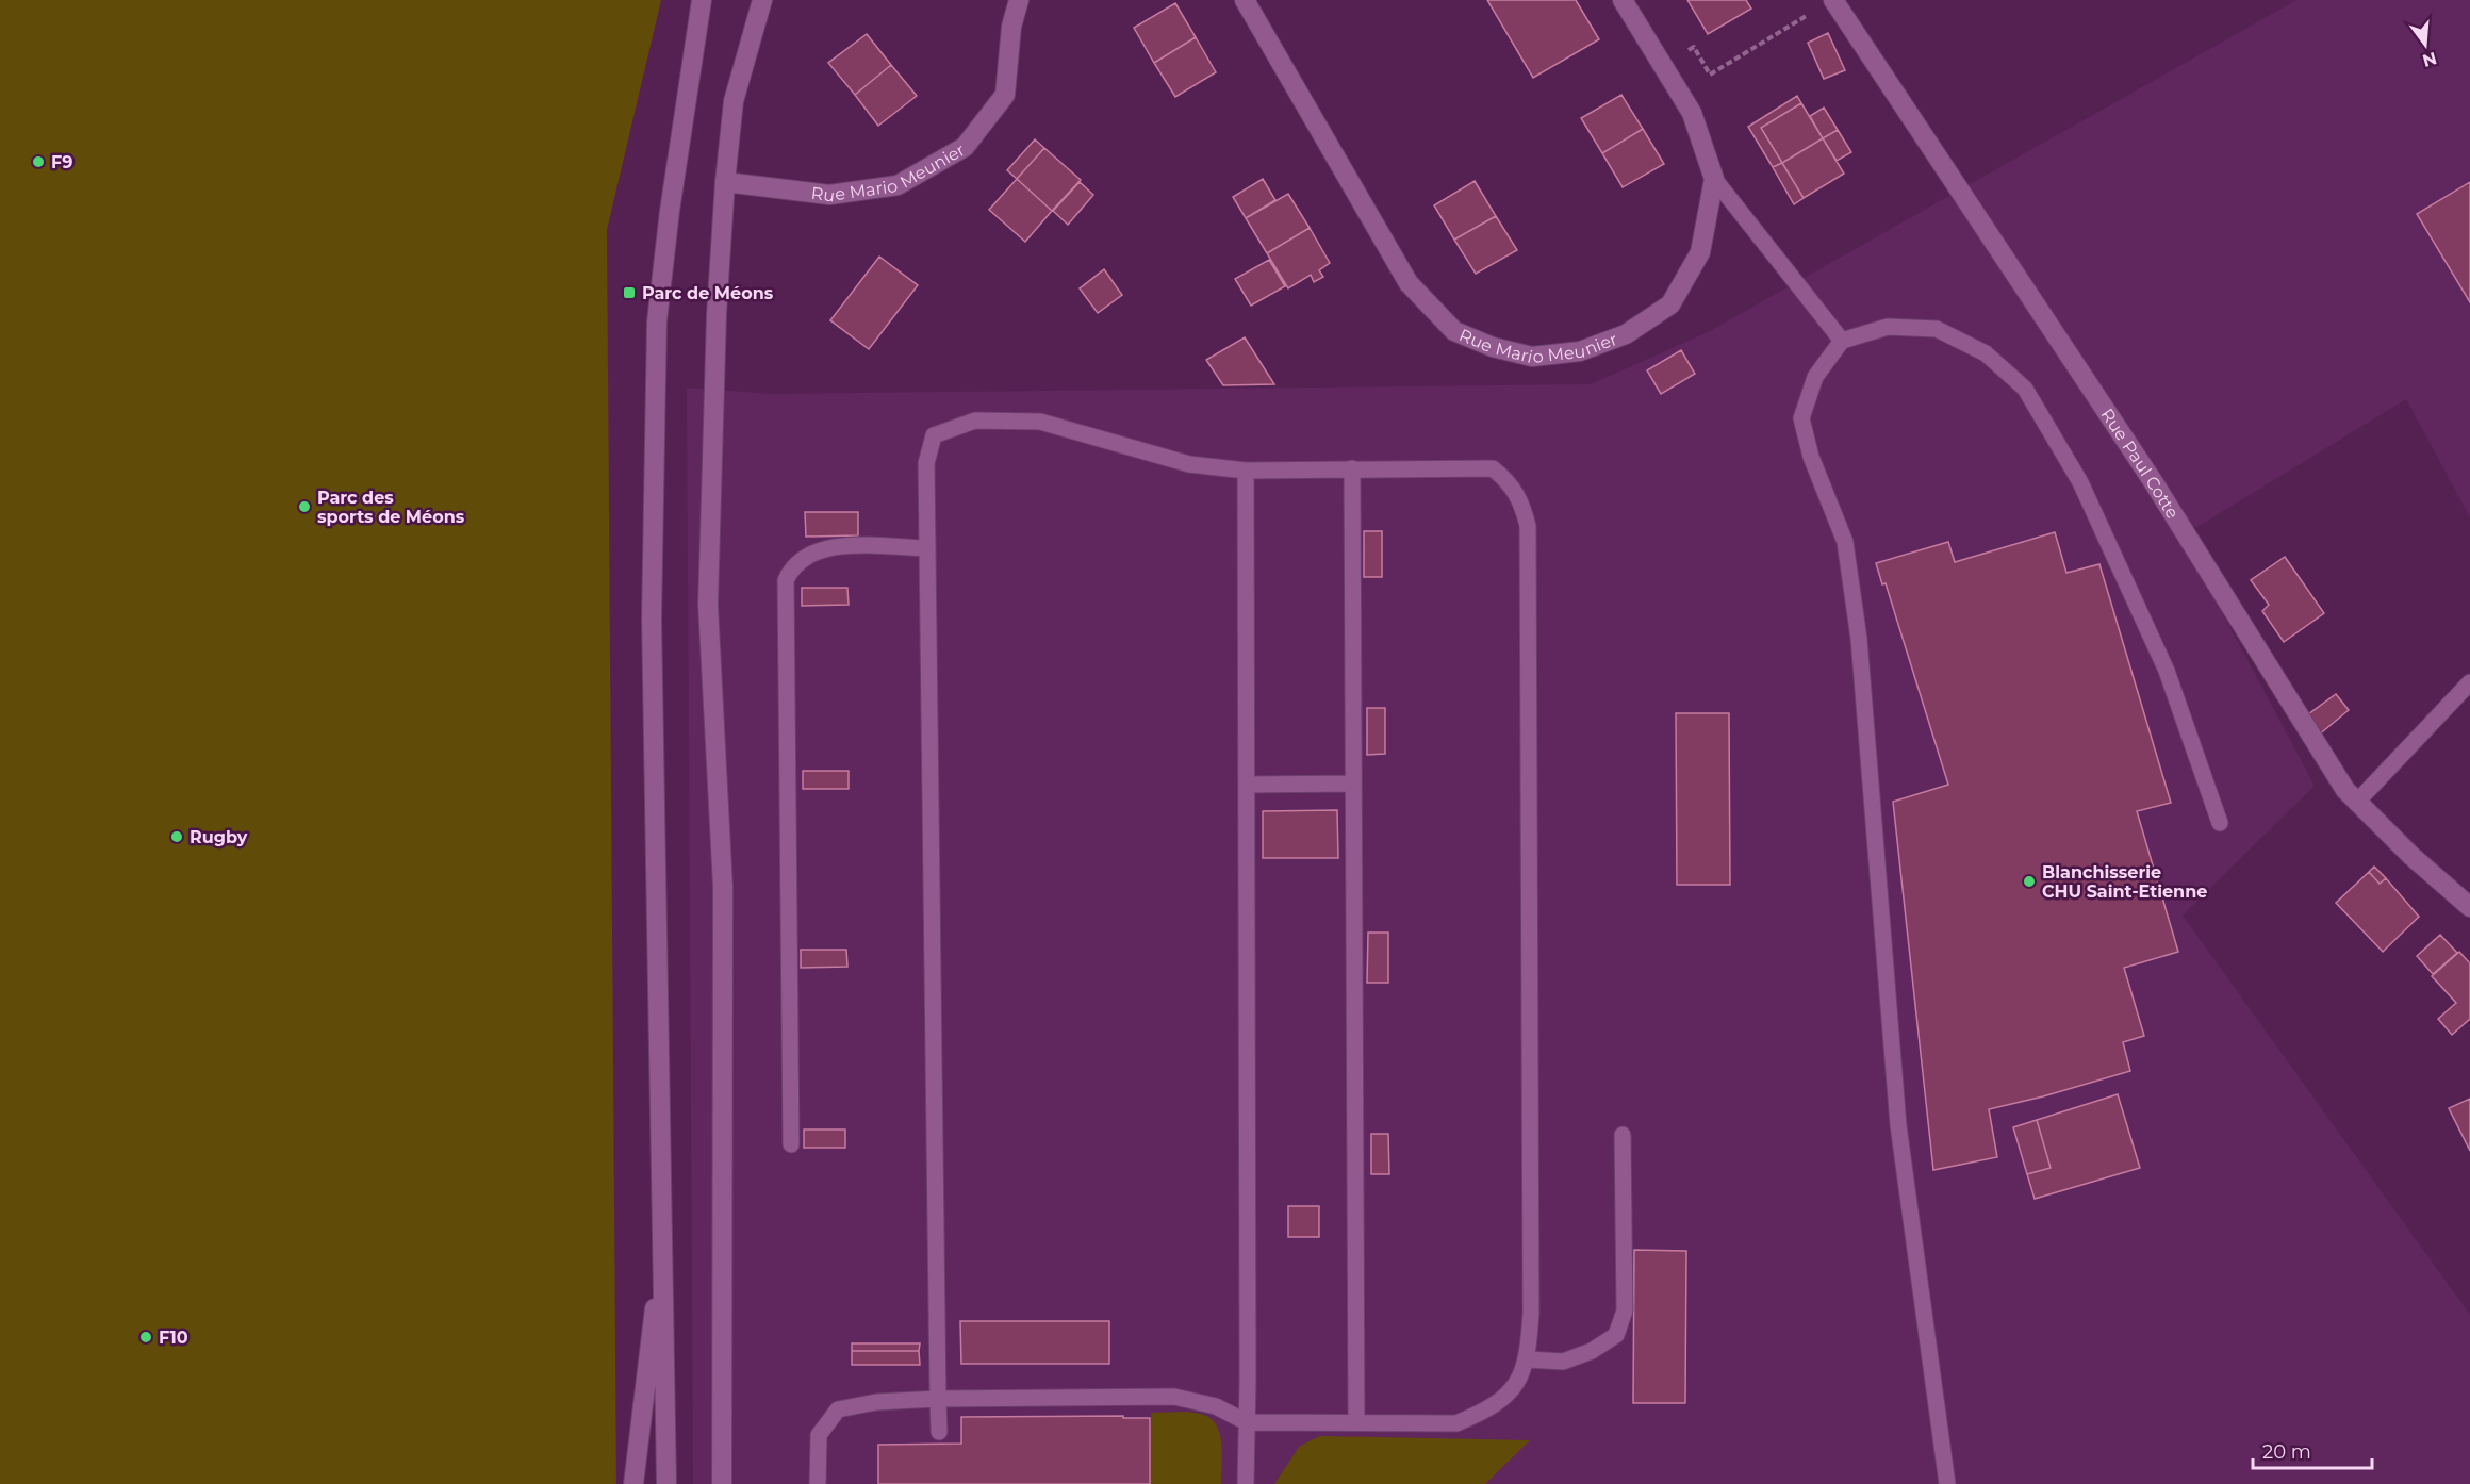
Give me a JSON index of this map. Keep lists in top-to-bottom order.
{
  "streets": {
    "main road": ["Rue Mario Meunier", "Rue Paul Cotte"]
  },
  "places": {
    "other": [
      "F9",
      "Parc des sports de Méons",
      "Rugby",
      "Blanchisserie CHU Saint-Etienne",
      "F10"
    ],
    "transit": ["Parc de Méons"]
  },
  "scale_bar": "20 m",
  "north": "bottom"
}
